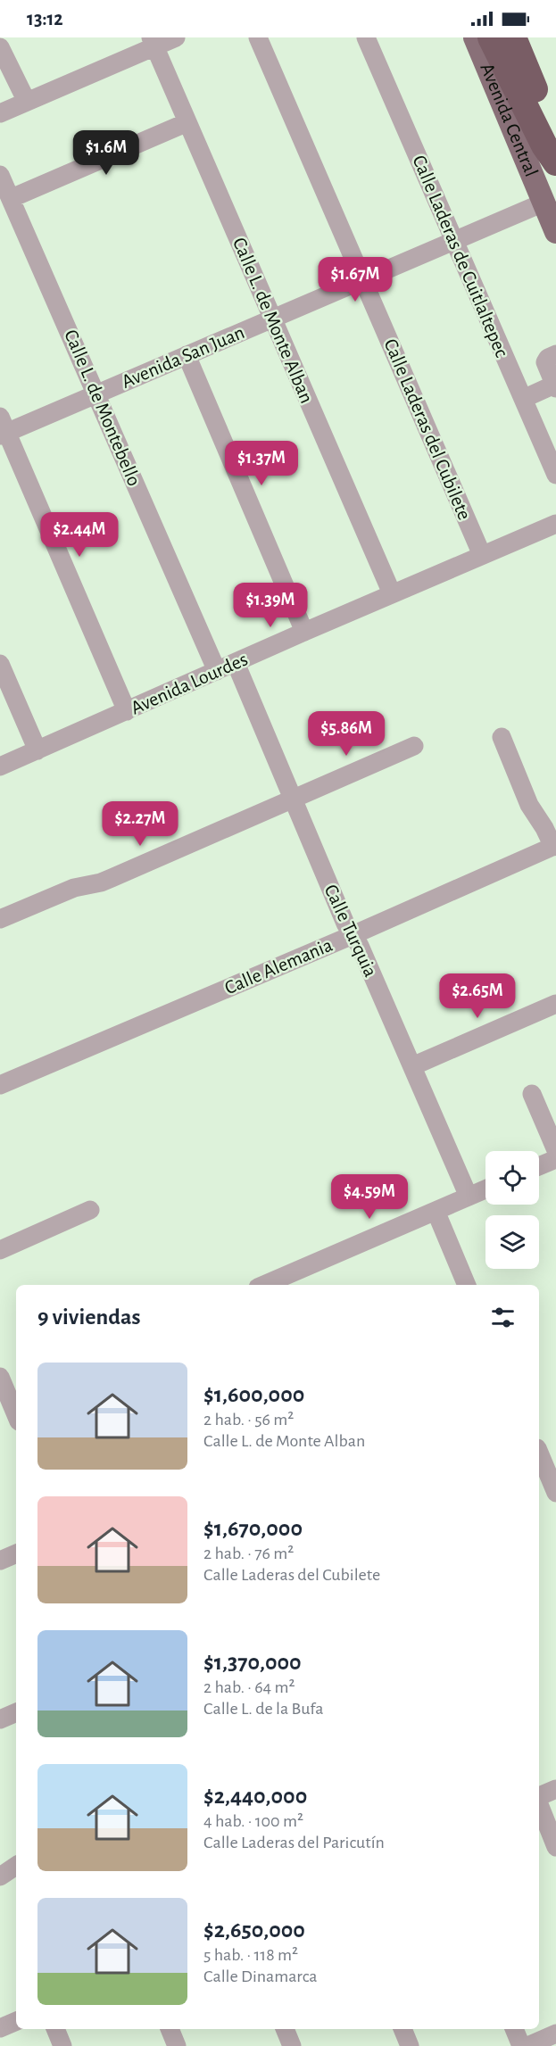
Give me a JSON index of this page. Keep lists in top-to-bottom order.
{
  "streets": {
    "highway": ["Avenida Central"],
    "street": [
      "Calle Laderas de Cuitlaltepec",
      "Calle L. de Monte Alban",
      "Avenida San Juan",
      "Calle L. de Montebello",
      "Calle Laderas del Cubilete",
      "Avenida Lourdes",
      "Calle Turquia",
      "Calle Alemania"
    ]
  },
  "crossings": [
    ["Avenida Central", "Avenida San Juan"],
    ["Calle Laderas de Cuitlaltepec", "Avenida San Juan"],
    ["Calle L. de Monte Alban", "Avenida San Juan"],
    ["Calle L. de Monte Alban", "Avenida Lourdes"],
    ["Avenida San Juan", "Calle L. de Montebello"],
    ["Avenida San Juan", "Calle Laderas del Cubilete"],
    ["Calle L. de Montebello", "Avenida Lourdes"],
    ["Calle Laderas del Cubilete", "Avenida Lourdes"],
    ["Avenida Lourdes", "Calle Turquia"],
    ["Calle Turquia", "Calle Alemania"]
  ],
  "page": {
    "status": "13:12",
    "price": [
      "$1.6M",
      "$1.67M",
      "$1.37M",
      "$2.44M",
      "$1.39M",
      "$5.86M",
      "$2.27M",
      "$2.65M",
      "$4.59M"
    ],
    "heading": "9 viviendas",
    "list": [
      {
        "name": "$1,600,000",
        "note": "2 hab. · 56 m² · Calle L. de Monte Alban"
      },
      {
        "name": "$1,670,000",
        "note": "2 hab. · 76 m² · Calle Laderas del Cubilete"
      },
      {
        "name": "$1,370,000",
        "note": "2 hab. · 64 m² · Calle L. de la Bufa"
      },
      {
        "name": "$2,440,000",
        "note": "4 hab. · 100 m² · Calle Laderas del Paricutín"
      },
      {
        "name": "$2,650,000",
        "note": "5 hab. · 118 m² · Calle Dinamarca"
      }
    ]
  }
}
